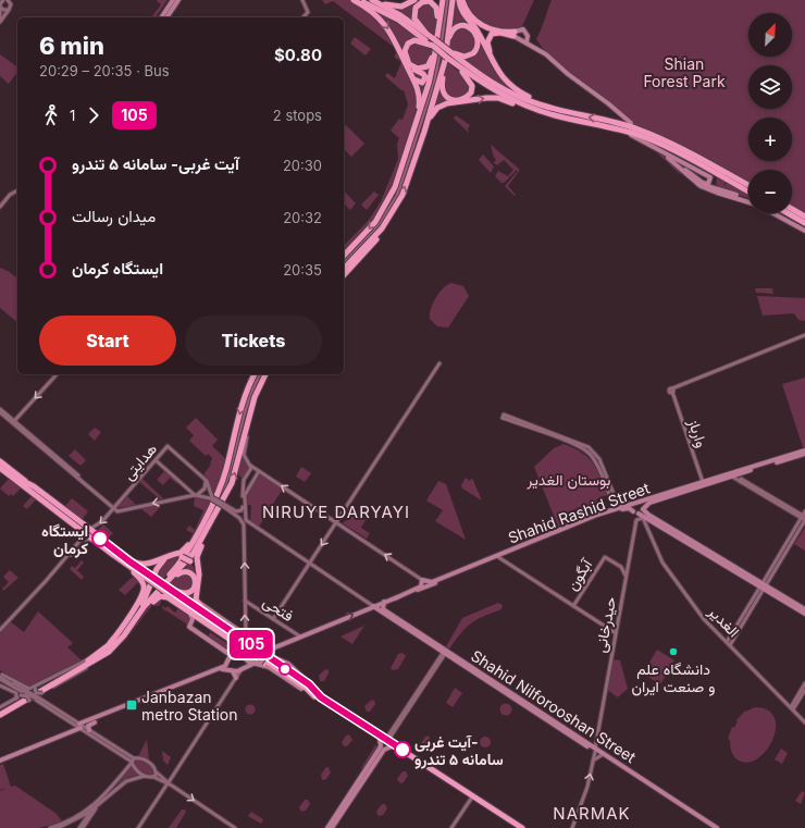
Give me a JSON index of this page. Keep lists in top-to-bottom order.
{
  "streets": {
    "main road": [
      "وارباز",
      "هدایتی",
      "Shahid Rashid Street",
      "آبگون",
      "فتحی",
      "الغدیر",
      "حیدرخانی",
      "Shahid Nilforooshan Street"
    ]
  },
  "crossings": [
    ["وارباز", "Shahid Rashid Street"],
    ["Shahid Rashid Street", "فتحی"],
    ["Shahid Rashid Street", "Shahid Nilforooshan Street"],
    ["الغدیر", "حیدرخانی"],
    ["حیدرخانی", "Shahid Nilforooshan Street"]
  ],
  "districts": ["NIRUYE DARYAYI", "NARMAK"],
  "parks": ["Shian Forest Park", "بوستان الغدیر"],
  "places": {
    "other": ["ایستگاه کرمان", "دانشگاه علم و صنعت ایران", "آیت غربی- سامانه ۵ تندرو"],
    "transit": ["Janbazan metro Station"]
  },
  "lines": ["bus line 105"],
  "north": "top right",
  "page": {
    "on_map": "105",
    "map_buttons": ["+", "−"],
    "heading": ["6 min", "20:29 – 20:35 · Bus", "$0.80"],
    "legs": ["1", "105", "2 stops"],
    "list": [
      {
        "name": "آیت غربی- سامانه ۵ تندرو",
        "value": "20:30"
      },
      {
        "name": "میدان رسالت",
        "value": "20:32"
      },
      {
        "name": "ایستگاه کرمان",
        "value": "20:35"
      }
    ],
    "buttons": ["Start", "Tickets"]
  }
}
